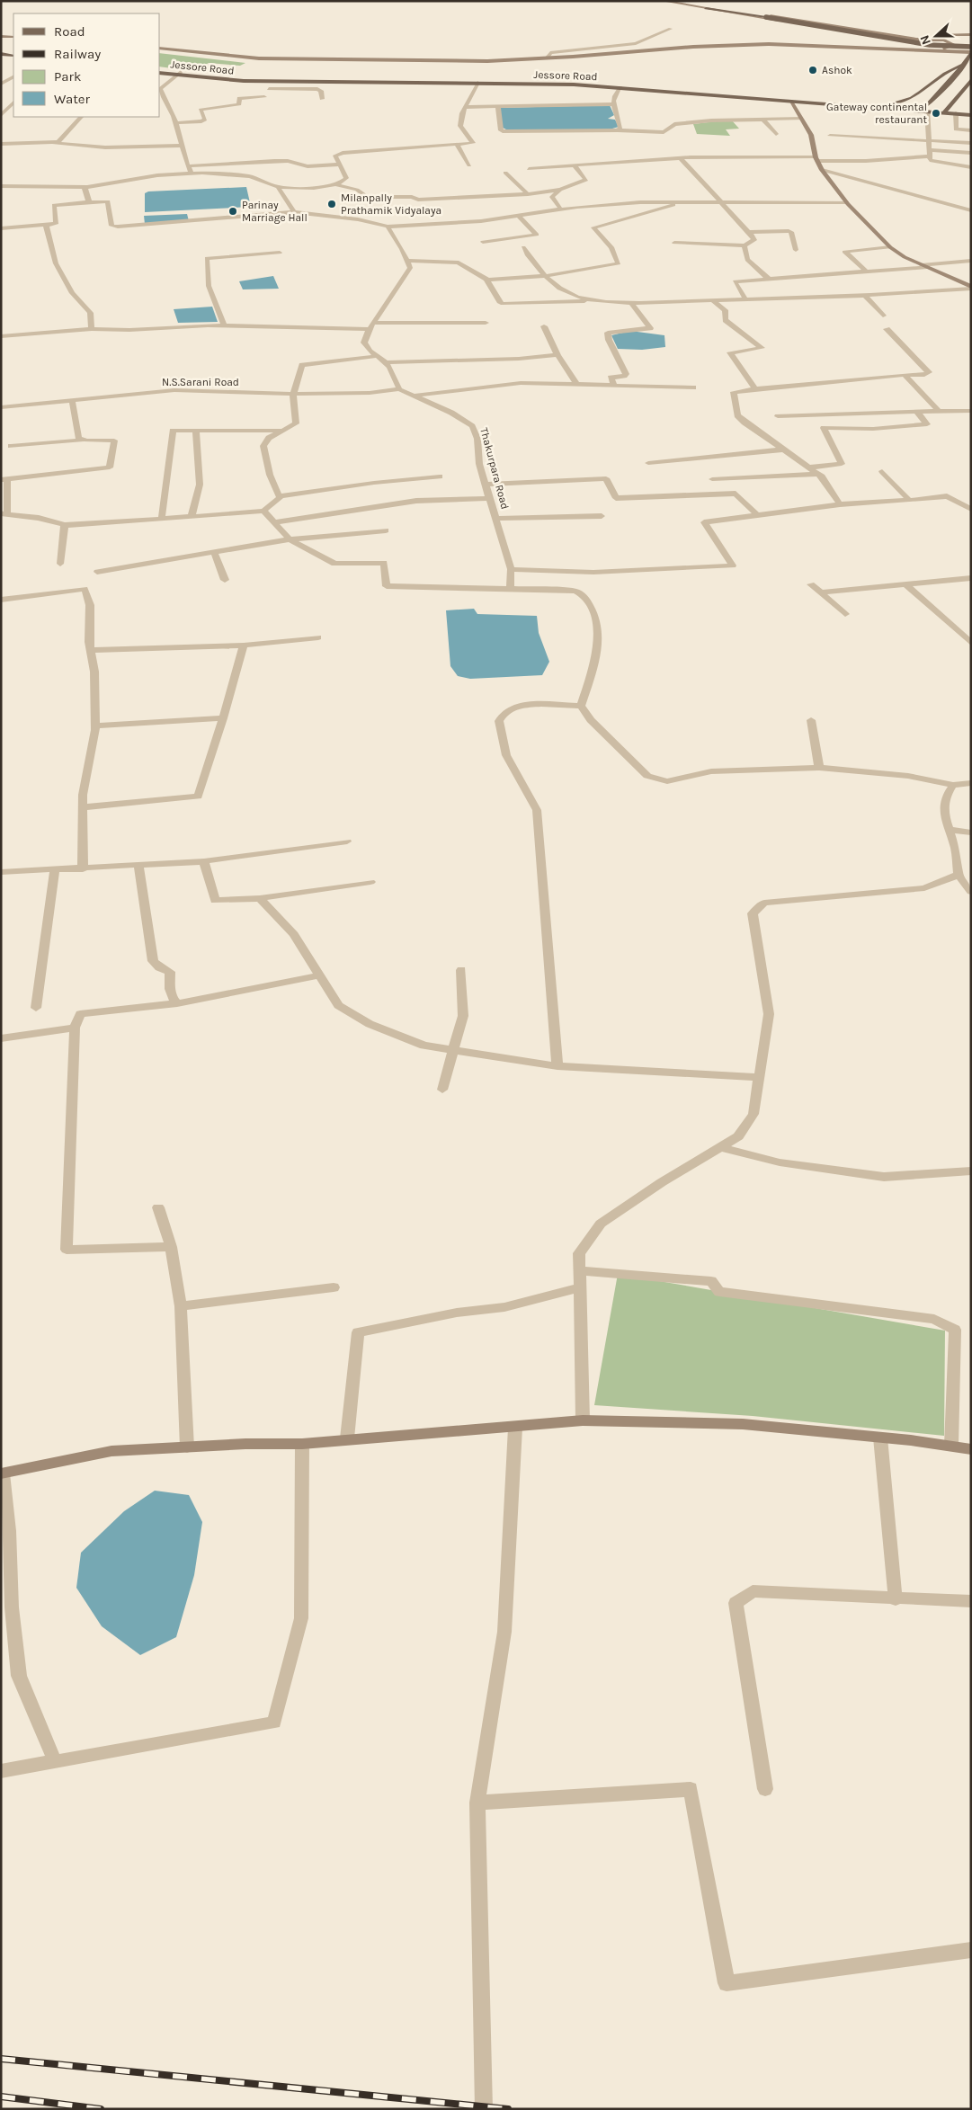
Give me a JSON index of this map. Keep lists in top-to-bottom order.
{
  "streets": {
    "main road": ["Jessore Road"],
    "street": ["N.S.Sarani Road", "Thakurpara Road"]
  },
  "crossings": [
    ["N.S.Sarani Road", "Thakurpara Road"]
  ],
  "places": [
    "Ashok",
    "Gateway continental restaurant",
    "Milanpally Prathamik Vidyalaya",
    "Parinay Marriage Hall"
  ],
  "legend": [
    "Road",
    "Railway",
    "Park",
    "Water"
  ],
  "north": "left"
}
